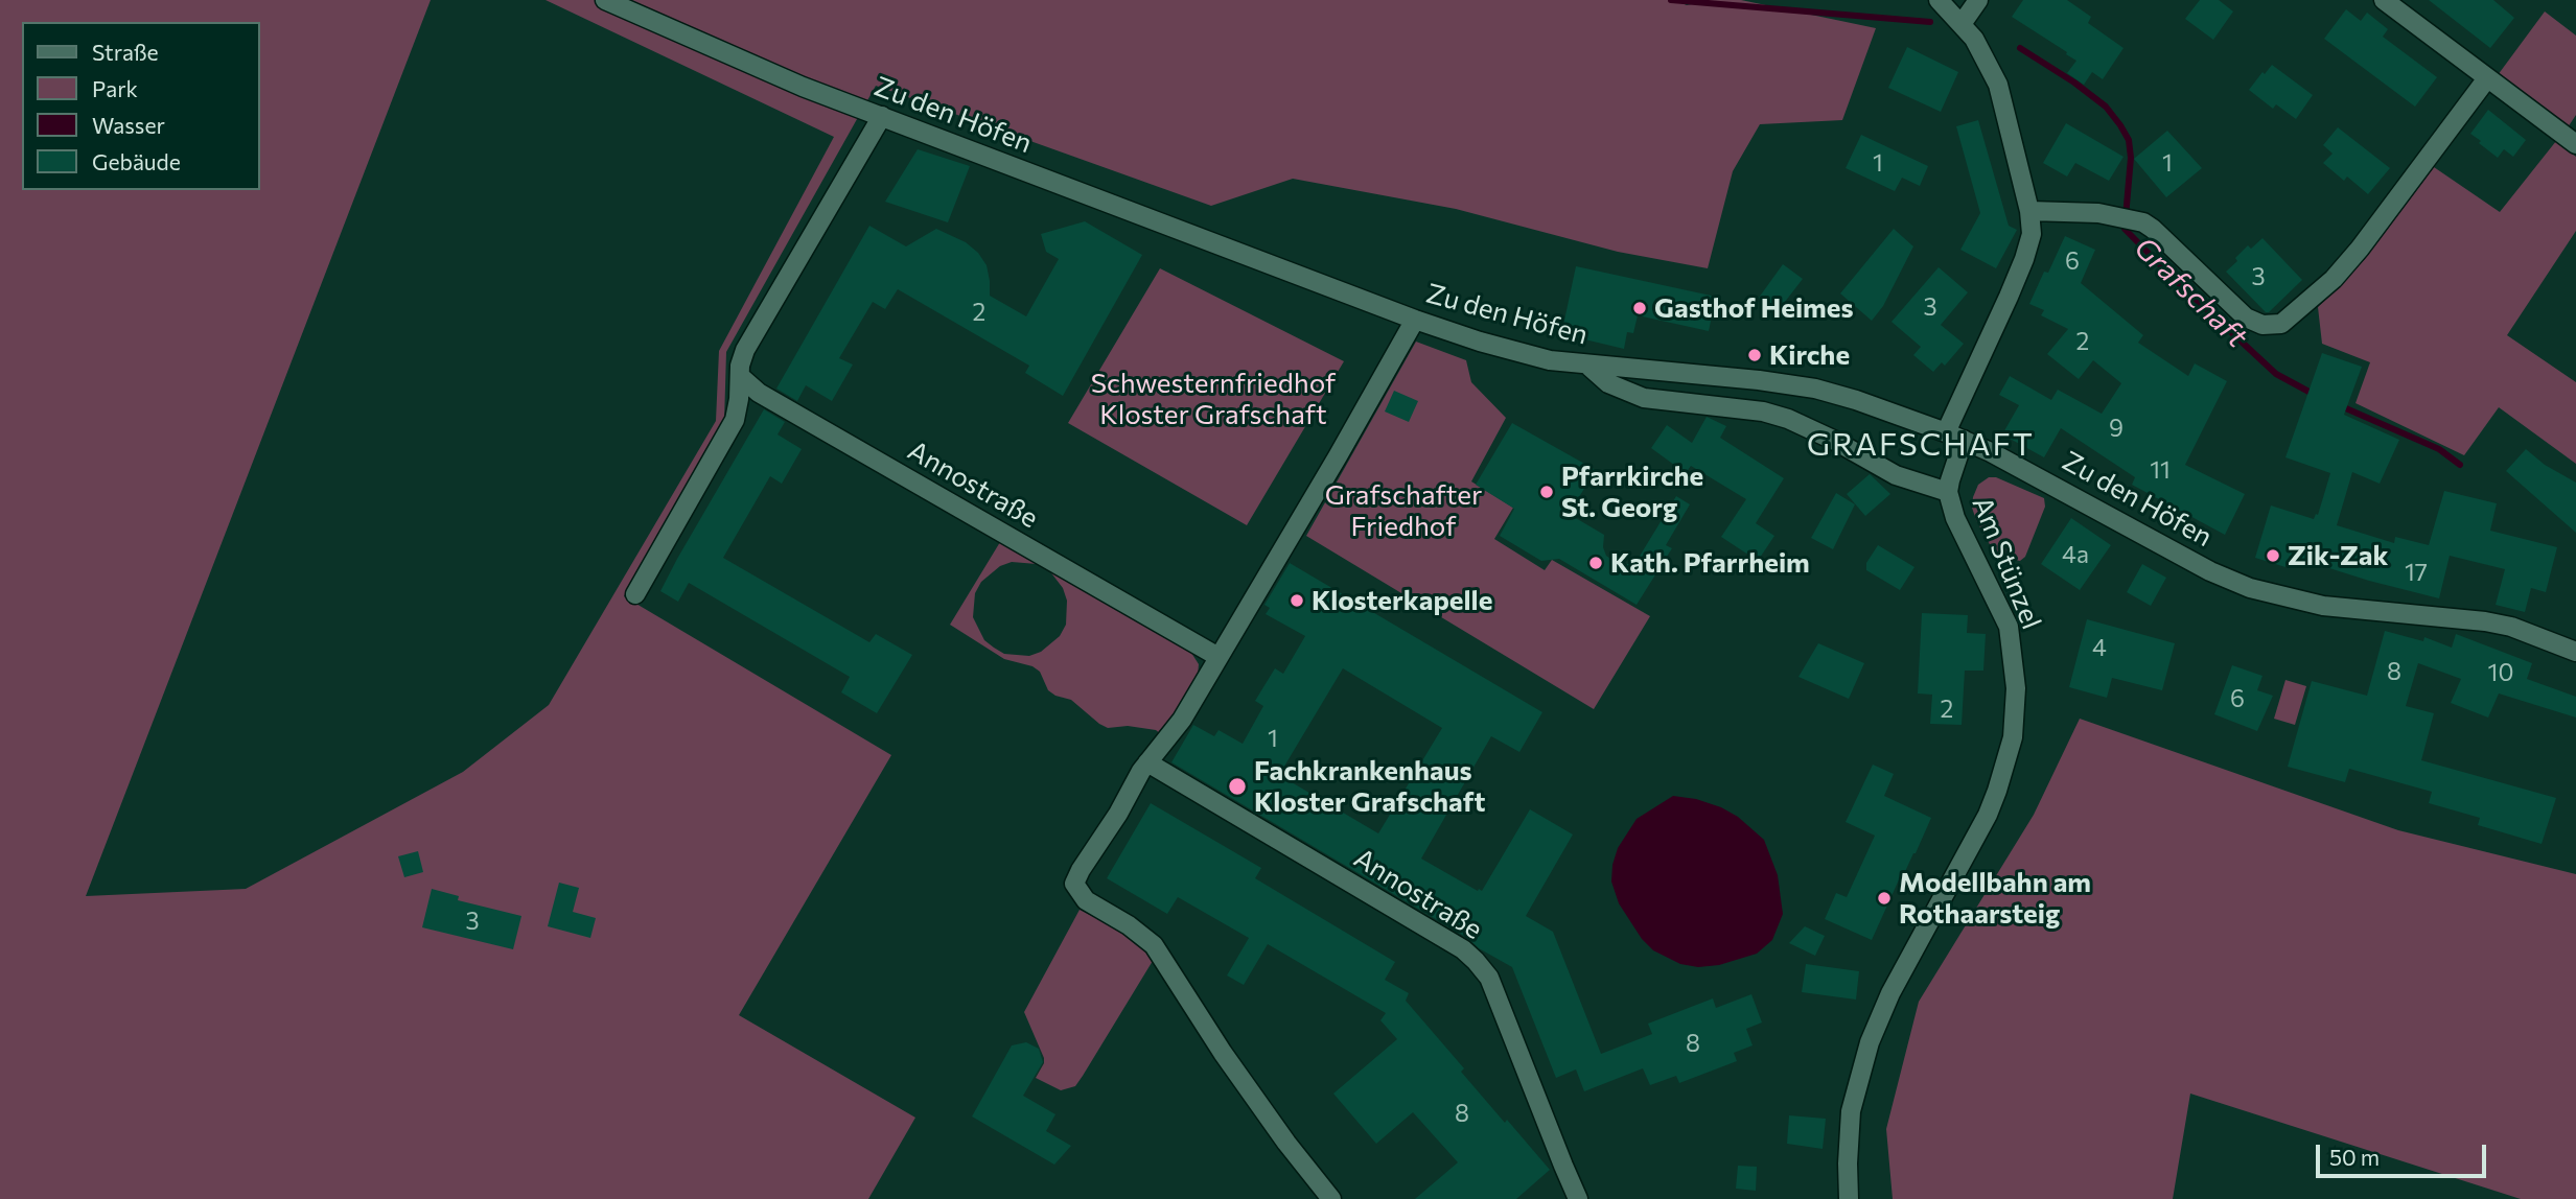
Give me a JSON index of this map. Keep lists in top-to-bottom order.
{
  "streets": {
    "street": ["Zu den Höfen", "Annostraße", "Am Stünzel"]
  },
  "crossings": [
    ["Zu den Höfen", "Am Stünzel"]
  ],
  "districts": ["GRAFSCHAFT"],
  "water": ["Grafschaft"],
  "parks": ["Schwesternfriedhof Kloster Grafschaft", "Grafschafter Friedhof"],
  "places": [
    "Gasthof Heimes",
    "Kirche",
    "Pfarrkirche St. Georg",
    "Zik-Zak",
    "Kath. Pfarrheim",
    "Klosterkapelle",
    "Fachkrankenhaus Kloster Grafschaft",
    "Modellbahn am Rothaarsteig"
  ],
  "house_numbers": [
    "1",
    "1",
    "6",
    "3",
    "3",
    "2",
    "2",
    "9",
    "11",
    "4a",
    "17",
    "4",
    "8",
    "10",
    "6",
    "2",
    "1",
    "3",
    "8",
    "8"
  ],
  "legend": [
    "Straße",
    "Park",
    "Wasser",
    "Gebäude"
  ],
  "scale_bar": "50 m"
}
